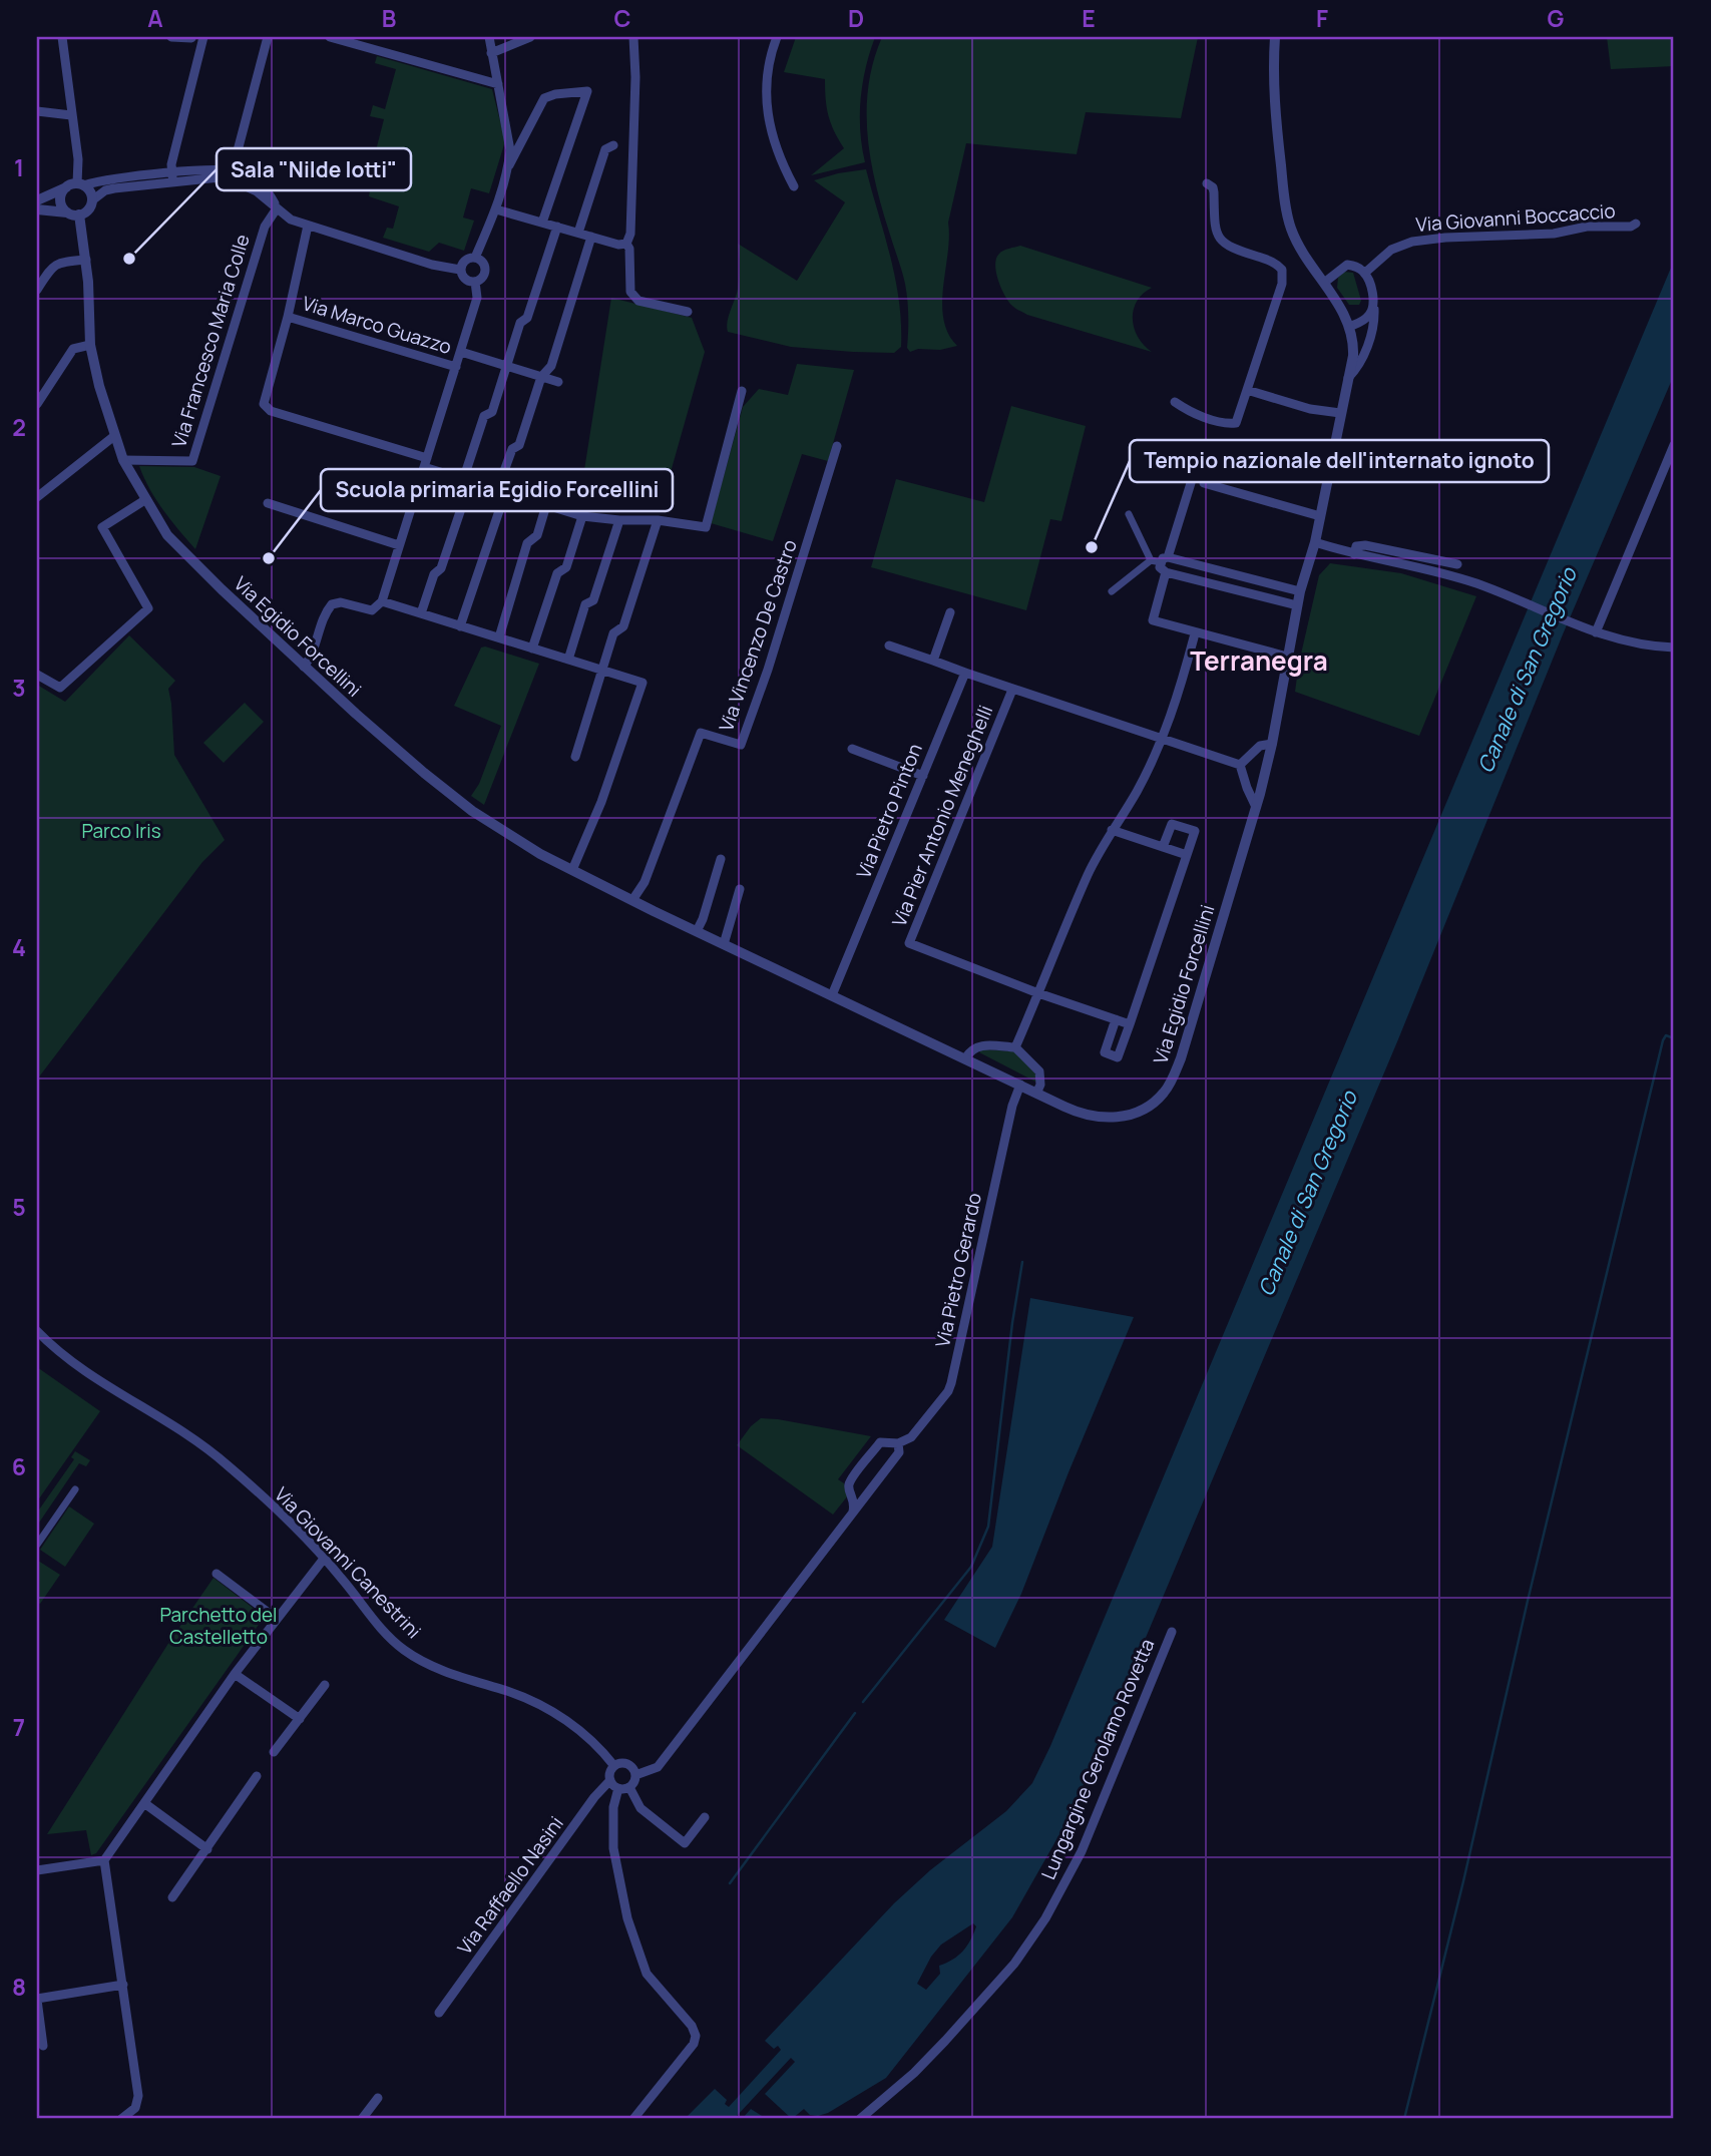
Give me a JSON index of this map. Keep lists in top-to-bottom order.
{
  "streets": {
    "street": [
      "Via Giovanni Boccaccio",
      "Via Marco Guazzo",
      "Via Francesco Maria Colle",
      "Via Vincenzo De Castro",
      "Via Egidio Forcellini",
      "Via Pietro Pinton",
      "Via Pier Antonio Meneghelli",
      "Via Pietro Gerardo",
      "Via Giovanni Canestrini",
      "Lungargine Gerolamo Rovetta",
      "Via Raffaello Nasini"
    ]
  },
  "crossings": [
    ["Via Francesco Maria Colle", "Via Egidio Forcellini"],
    ["Via Vincenzo De Castro", "Via Egidio Forcellini"],
    ["Via Egidio Forcellini", "Via Pietro Pinton"],
    ["Via Egidio Forcellini", "Via Pietro Gerardo"],
    ["Via Pietro Pinton", "Via Pier Antonio Meneghelli"],
    ["Via Pietro Gerardo", "Via Giovanni Canestrini"],
    ["Via Pietro Gerardo", "Via Raffaello Nasini"],
    ["Via Giovanni Canestrini", "Via Raffaello Nasini"]
  ],
  "districts": ["Terranegra"],
  "water": ["Canale di San Gregorio"],
  "parks": ["Parco Iris", "Parchetto del Castelletto"],
  "places": ["Sala \"Nilde Iotti\"", "Tempio nazionale dell'internato ignoto", "Scuola primaria Egidio Forcellini"],
  "grid": {
    "columns": [
      "A",
      "B",
      "C",
      "D",
      "E",
      "F",
      "G"
    ],
    "rows": [
      "1",
      "2",
      "3",
      "4",
      "5",
      "6",
      "7",
      "8"
    ]
  }
}
